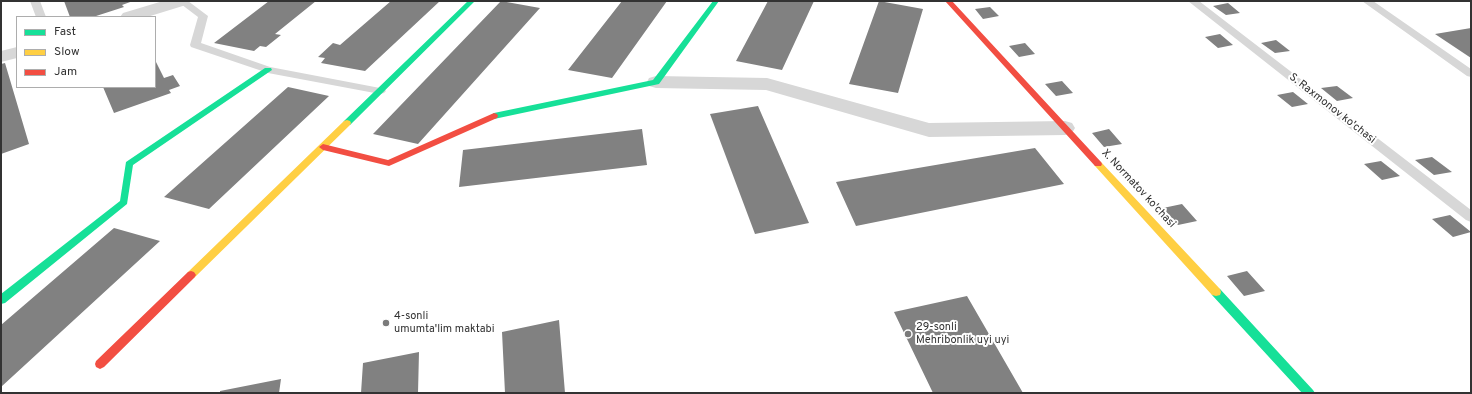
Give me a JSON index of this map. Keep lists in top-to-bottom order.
{
  "streets": {
    "street": ["X. Normatov ko'chasi"],
    "lane": ["S. Raxmonov ko'chasi"]
  },
  "places": ["4-sonli umumta'lim maktabi", "29-sonli Mehribonlik uyi uyi"],
  "legend": ["Fast", "Slow", "Jam"]
}
